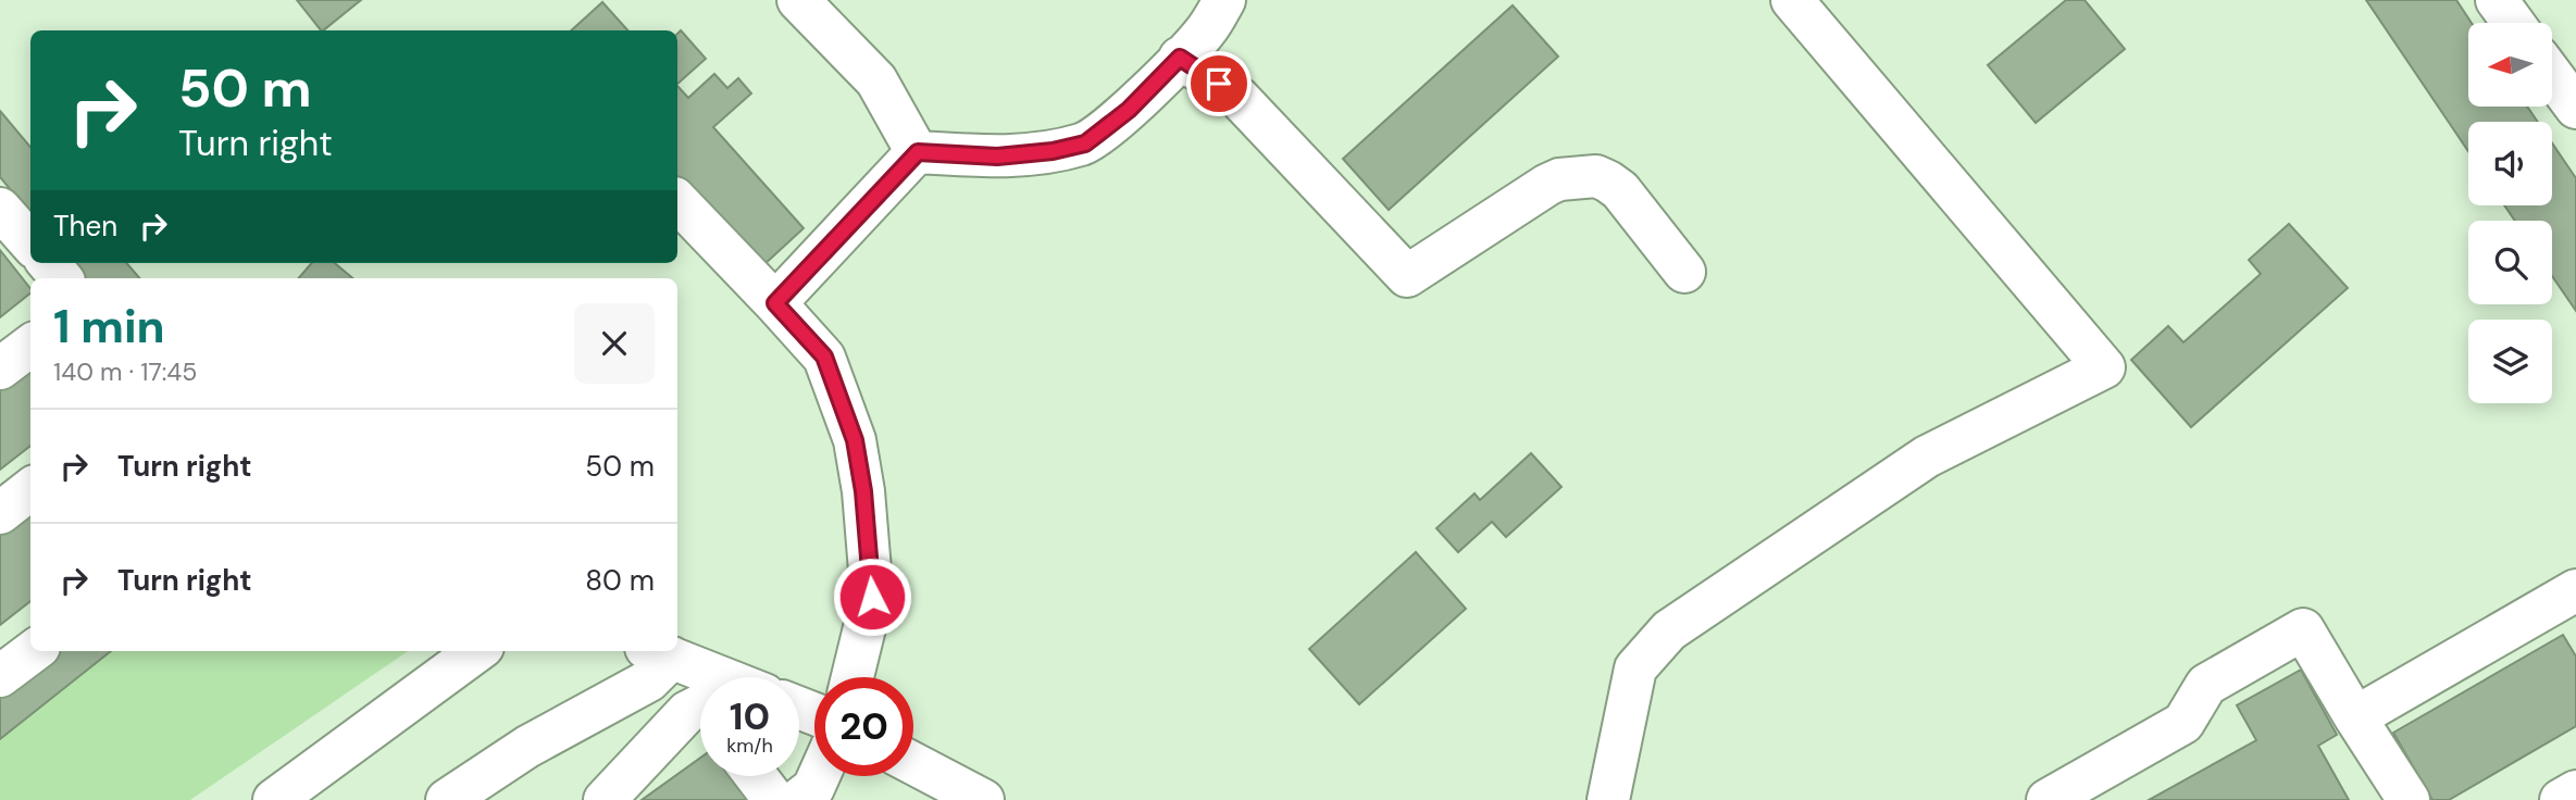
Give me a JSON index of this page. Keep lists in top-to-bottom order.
{
  "north": "left",
  "page": {
    "turn": ["50 m", "Turn right"],
    "then": "Then",
    "heading": ["1 min", "140 m · 17:45"],
    "list": [
      {
        "name": "Turn right",
        "value": "50 m"
      },
      {
        "name": "Turn right",
        "value": "80 m"
      }
    ],
    "speed": "10 km/h",
    "limit": "20"
  }
}
